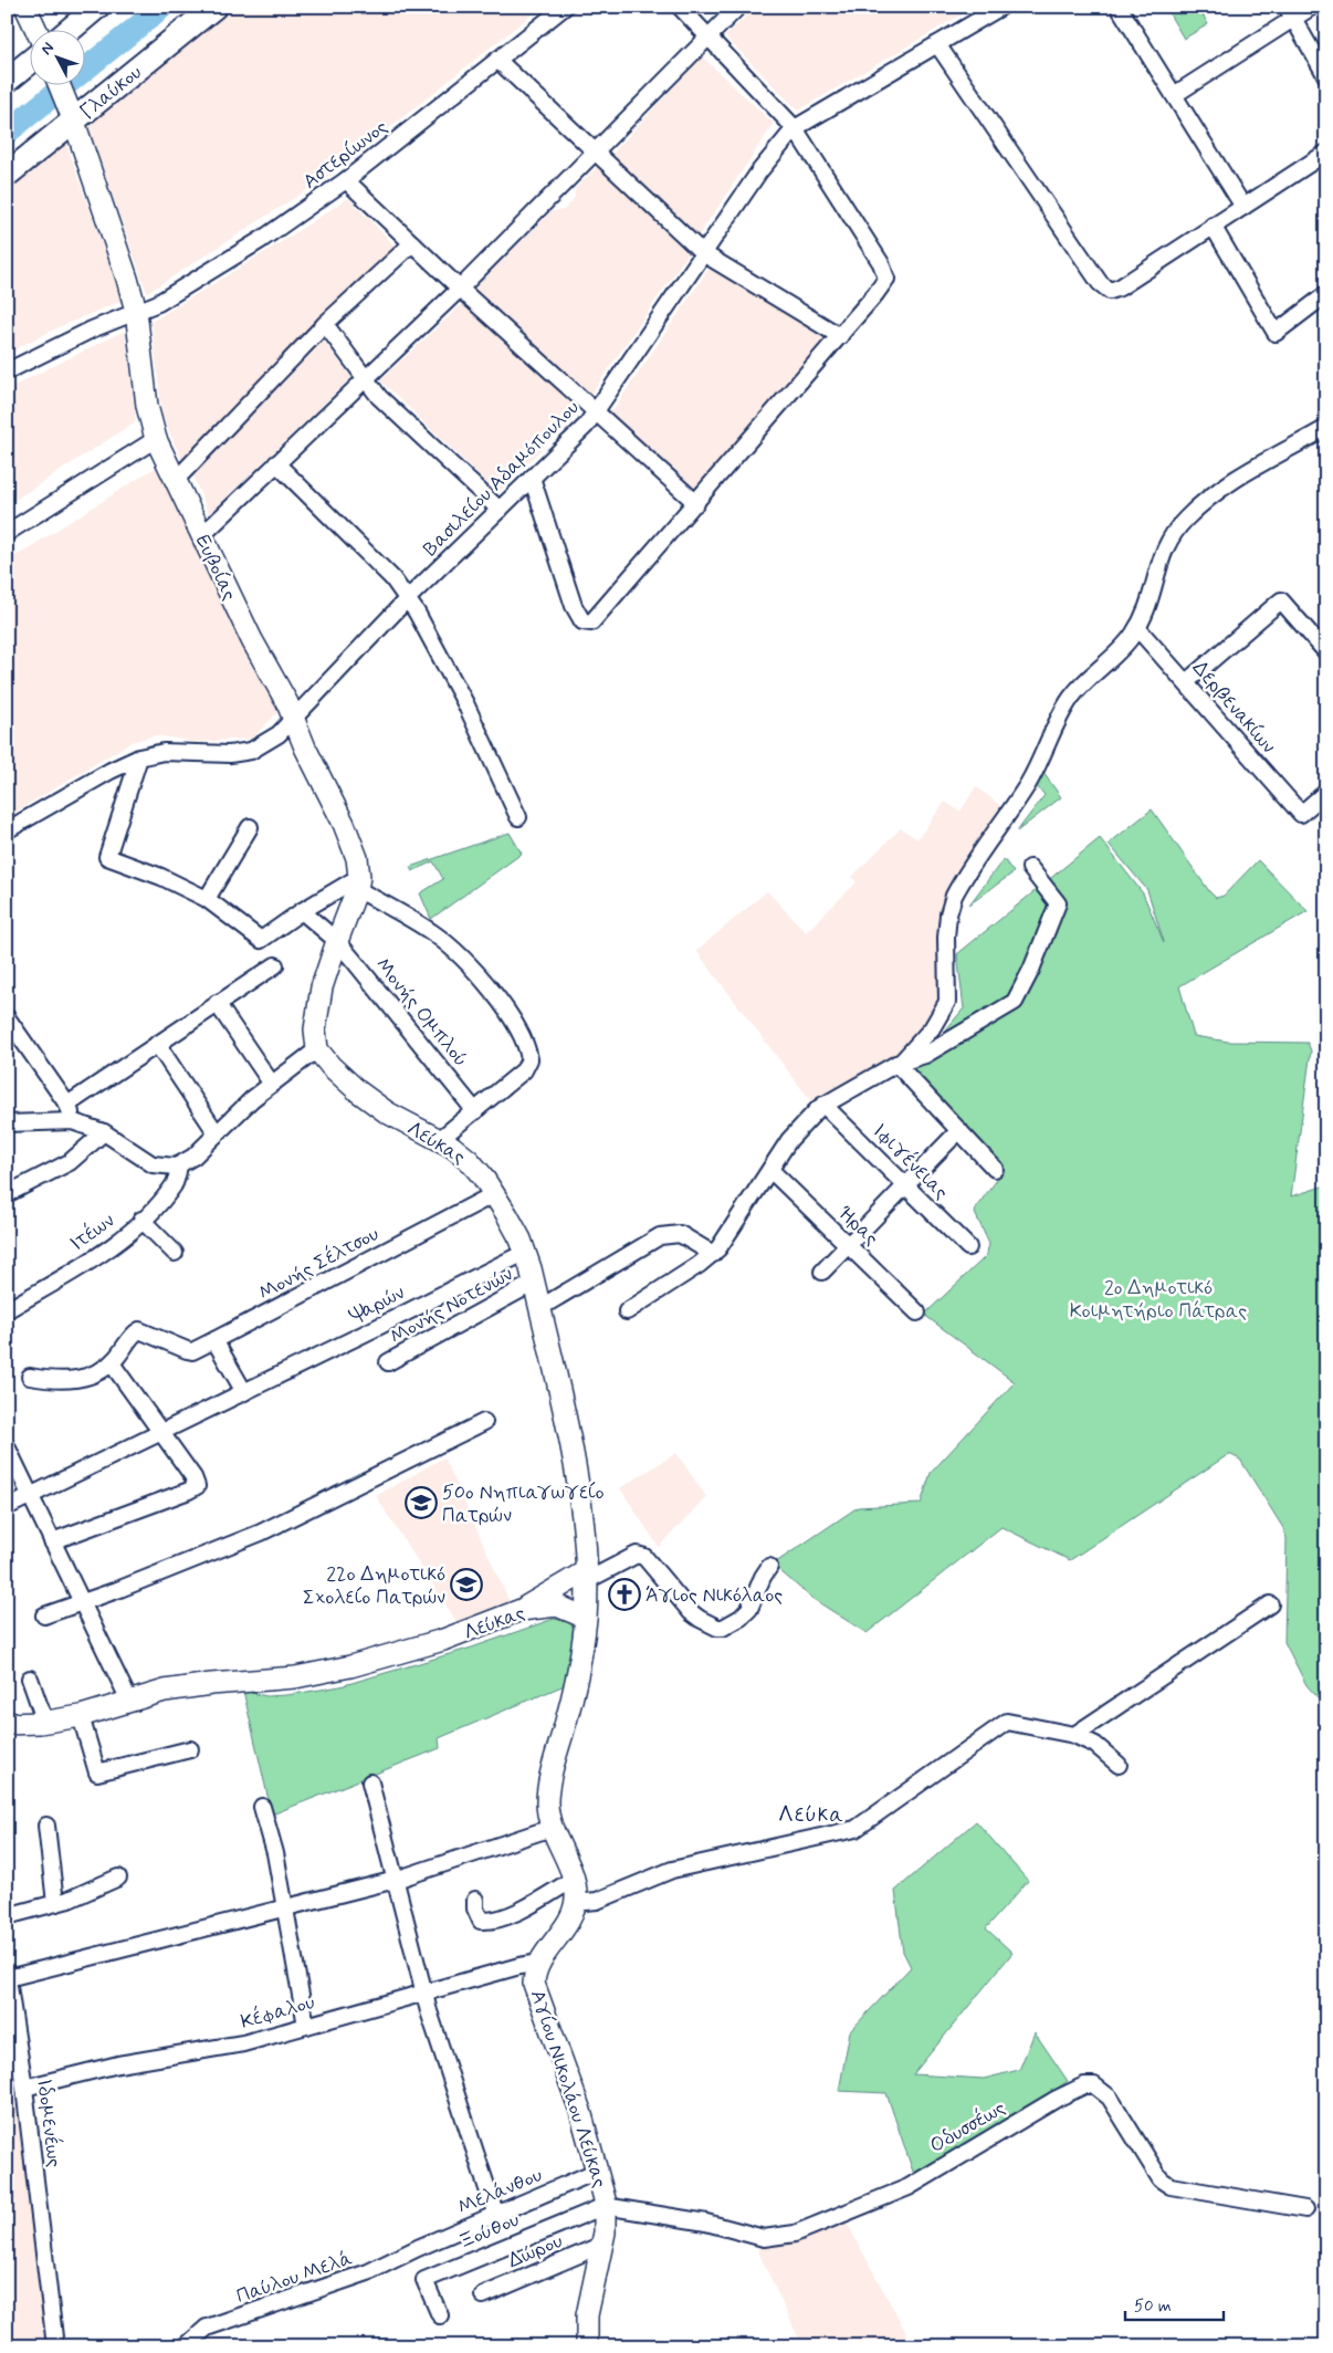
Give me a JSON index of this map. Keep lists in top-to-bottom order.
{
  "streets": {
    "main road": [
      "Γλαύκου",
      "Ευβοίας",
      "Λεύκας",
      "Αγίου Νικολάου Λεύκας"
    ],
    "street": [
      "Αστερίωνος",
      "Βασιλείου Αδαμόπουλου",
      "Δερβενακίων",
      "Μονής Ομπλού",
      "Ιφιγένειας",
      "Ήρας",
      "Ιτέων",
      "Μονής Σέλτσου",
      "Ψαρών",
      "Μονής Νοτενών",
      "Κέφαλου",
      "Ιδομενέως",
      "Οδυσσέως",
      "Μελάνθου",
      "Ξούθου",
      "Δώρου",
      "Παύλου Μελά"
    ]
  },
  "crossings": [
    ["Γλαύκου", "Ευβοίας"],
    ["Αστερίωνος", "Ευβοίας"],
    ["Βασιλείου Αδαμόπουλου", "Ευβοίας"],
    ["Λεύκας", "Μονής Σέλτσου"],
    ["Λεύκας", "Ψαρών"],
    ["Λεύκας", "Μονής Νοτενών"],
    ["Κέφαλου", "Αγίου Νικολάου Λεύκας"],
    ["Κέφαλου", "Ιδομενέως"],
    ["Αγίου Νικολάου Λεύκας", "Οδυσσέως"],
    ["Αγίου Νικολάου Λεύκας", "Μελάνθου"],
    ["Αγίου Νικολάου Λεύκας", "Ξούθου"],
    ["Αγίου Νικολάου Λεύκας", "Δώρου"],
    ["Οδυσσέως", "Ξούθου"],
    ["Μελάνθου", "Παύλου Μελά"]
  ],
  "districts": ["Λεύκα"],
  "parks": ["2o Δημοτικό Κοιμητήριο Πάτρας"],
  "places": {
    "school or university": ["50o Νηπιαγωγείο Πατρών", "22ο Δημοτικό Σχολείο Πατρών"],
    "church": ["Άγιος Νικόλαος"]
  },
  "scale_bar": "50 m",
  "north": "top left"
}
